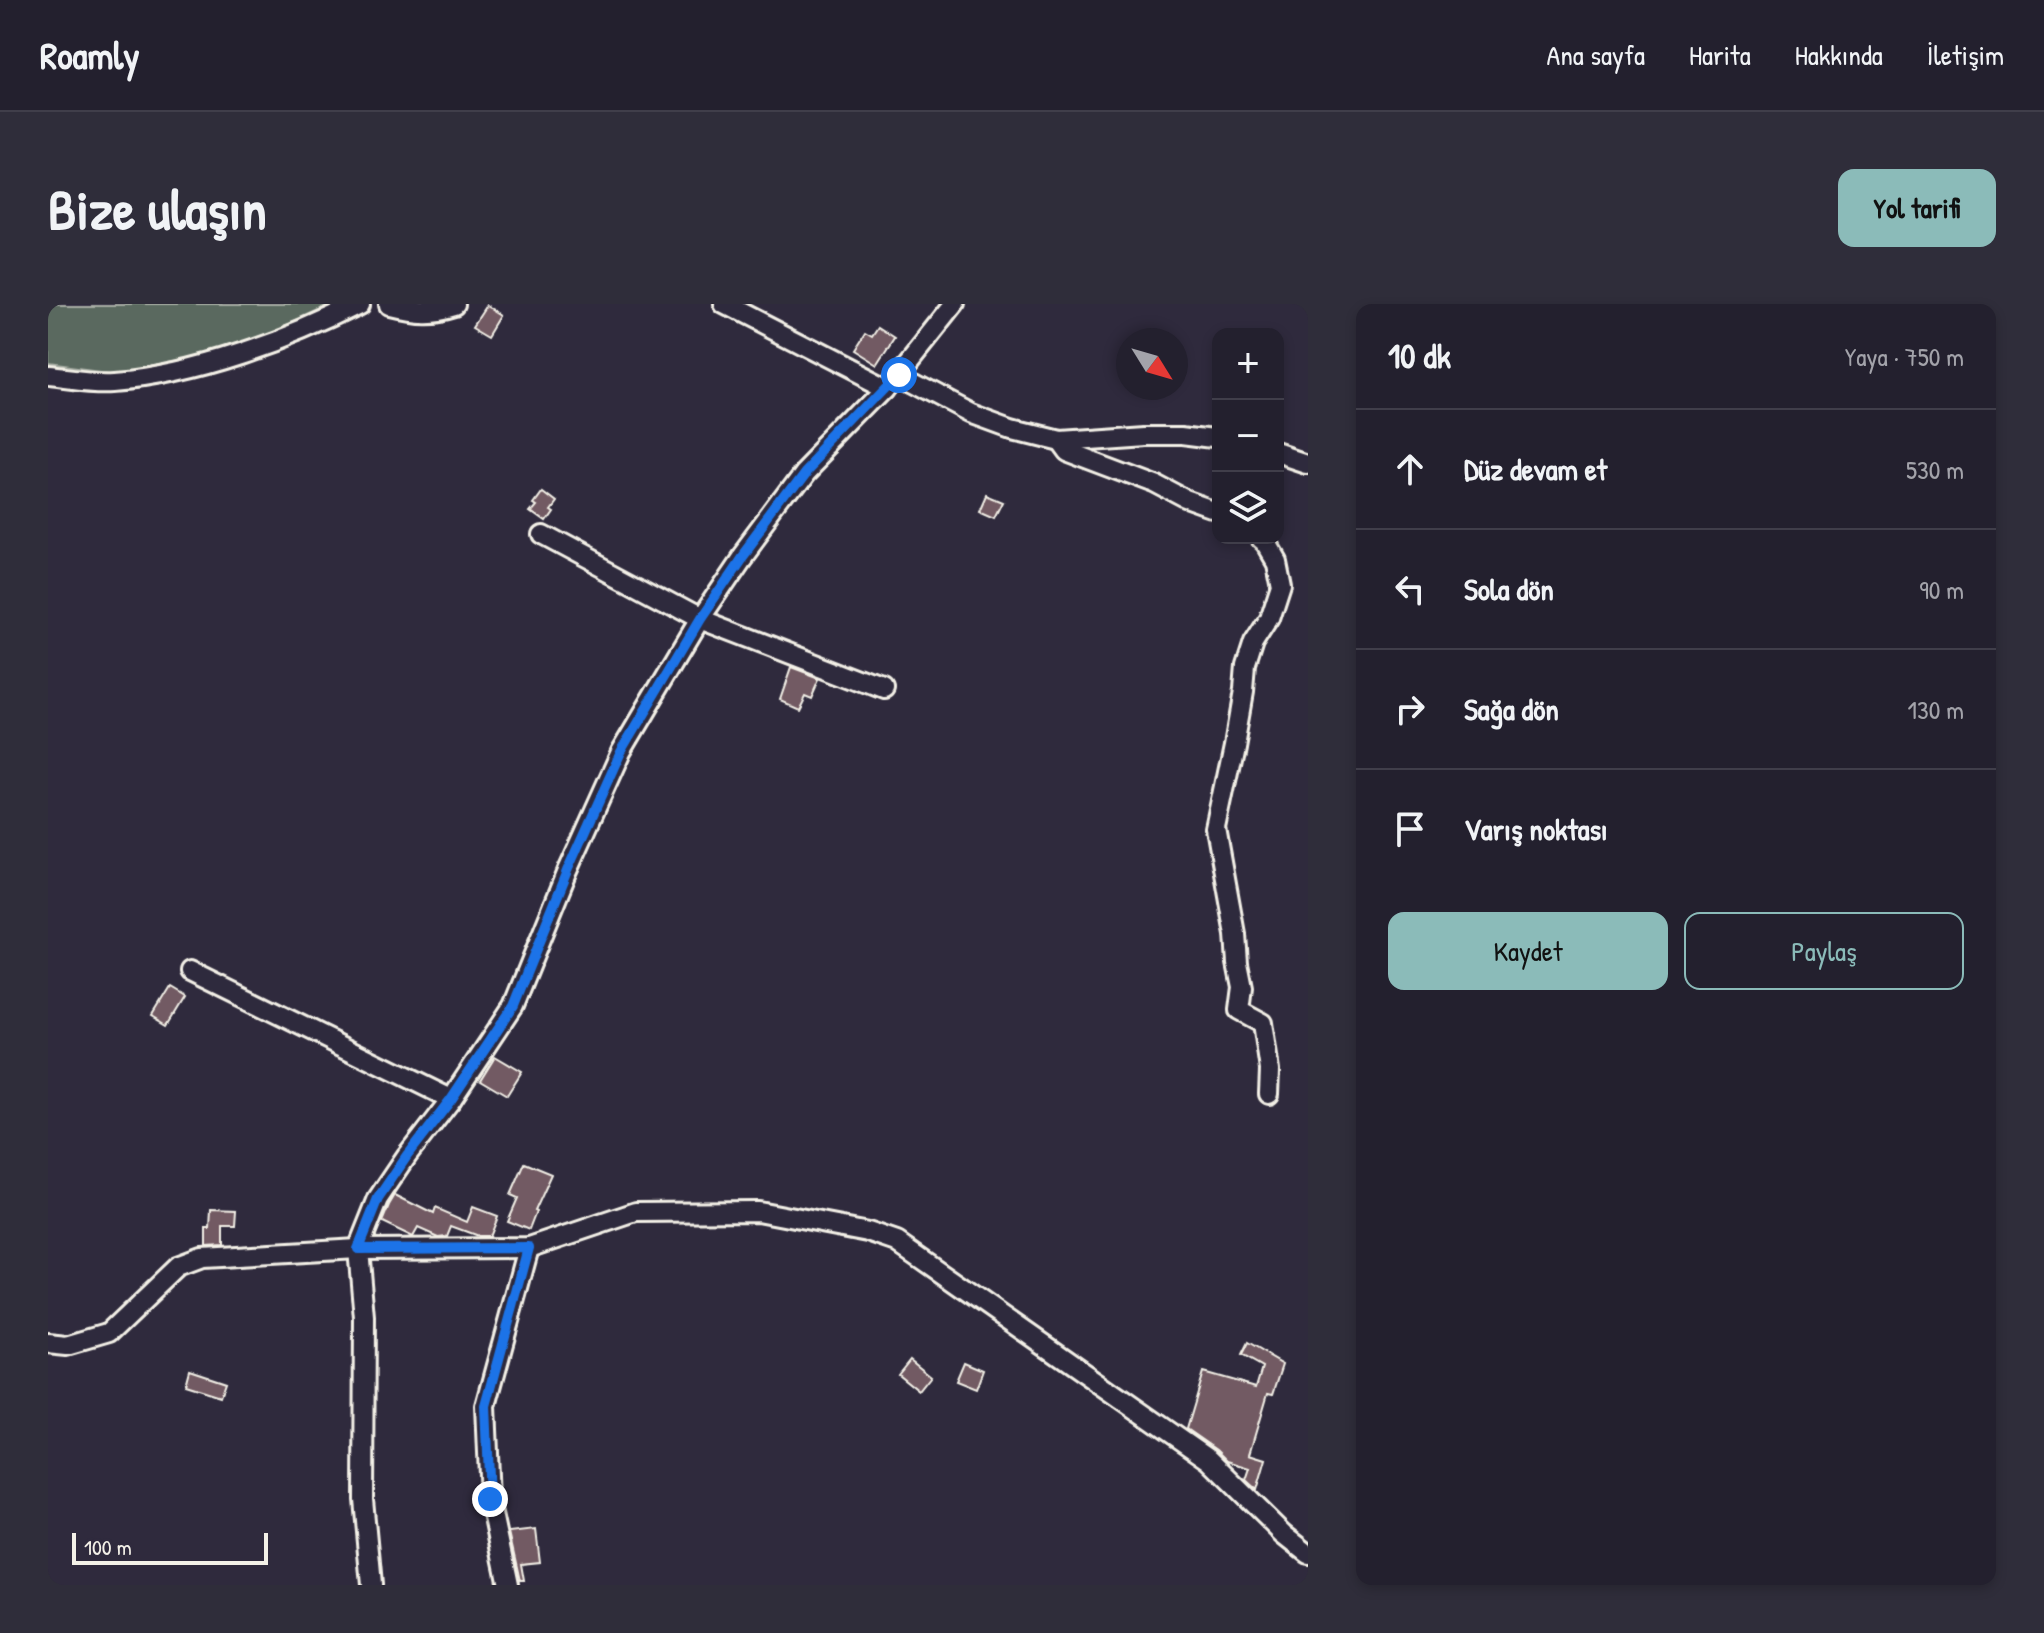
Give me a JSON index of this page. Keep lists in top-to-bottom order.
{
  "scale_bar": "100 m",
  "north": "bottom right",
  "page": {
    "header": "Roamly",
    "nav": [
      "Ana sayfa",
      "Harita",
      "Hakkında",
      "İletişim"
    ],
    "buttons": [
      "Yol tarifi",
      ["Kaydet", "Paylaş"]
    ],
    "title": "Bize ulaşın",
    "heading": ["10 dk", "Yaya · 750 m"],
    "map_buttons": ["+", "−"],
    "list": [
      ["Düz devam et", "530 m"],
      ["Sola dön", "90 m"],
      ["Sağa dön", "130 m"],
      "Varış noktası"
    ],
    "scale": "100 m"
  }
}
